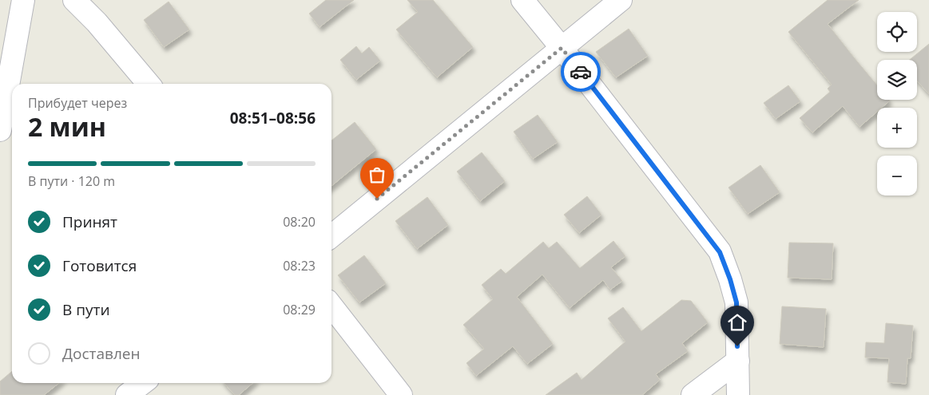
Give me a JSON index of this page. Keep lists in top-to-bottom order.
{
  "page": {
    "map_buttons": ["+", "−"],
    "heading": ["2 мин", "Прибудет через", "08:51–08:56"],
    "bar": "В пути · 120 m",
    "list": [
      ["Принят", "08:20"],
      ["Готовится", "08:23"],
      ["В пути", "08:29"],
      "Доставлен"
    ]
  }
}
